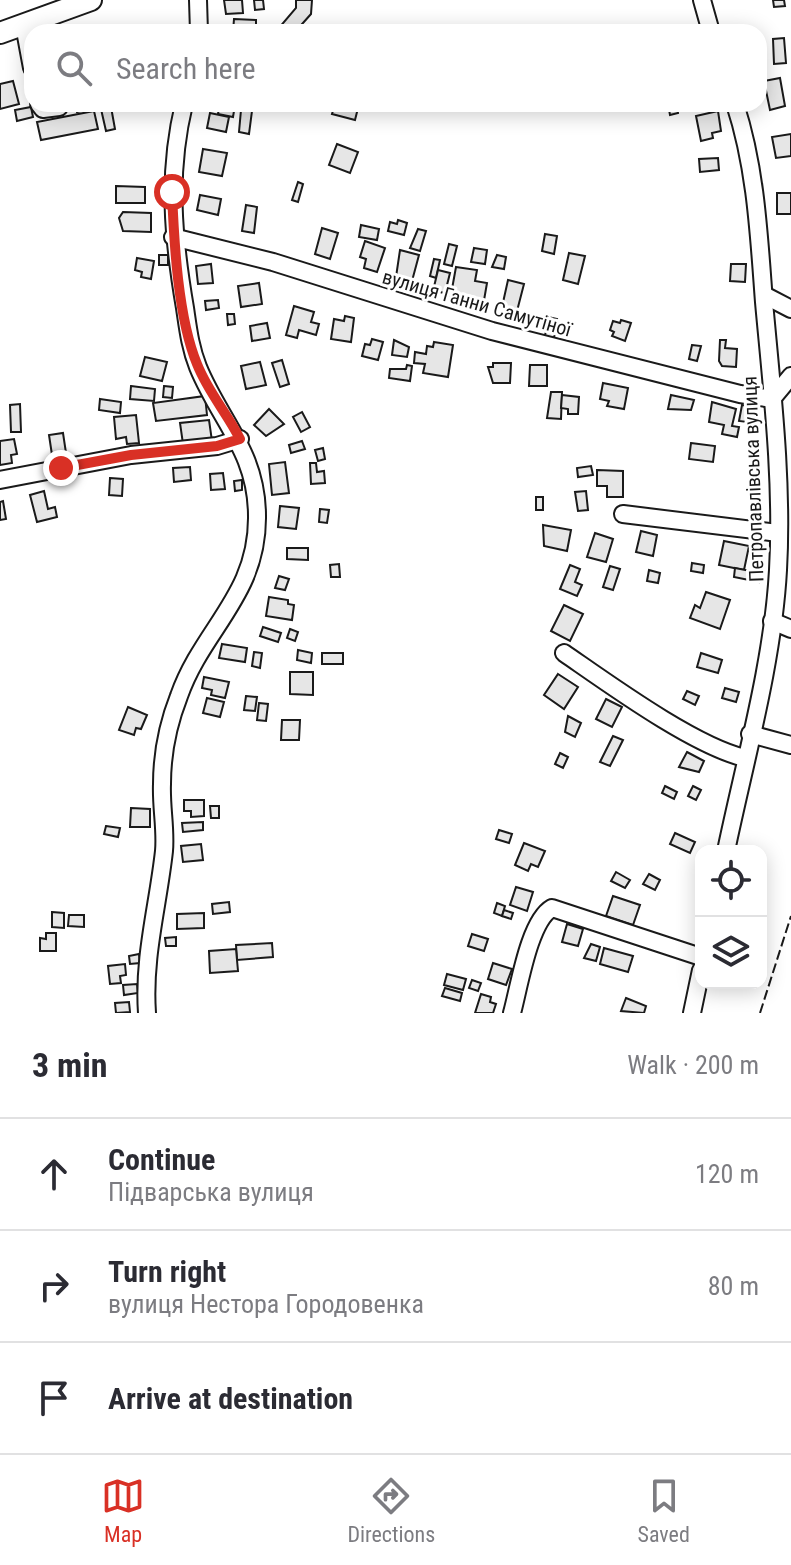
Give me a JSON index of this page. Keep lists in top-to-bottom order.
{
  "streets": {
    "street": ["вулиця Ганни Самутіної", "Петропавлівська вулиця"]
  },
  "crossings": [
    ["вулиця Ганни Самутіної", "Петропавлівська вулиця"]
  ],
  "page": {
    "search": "Search here",
    "heading": ["3 min", "Walk · 200 m"],
    "list": [
      ["Continue", "Підварська вулиця", "120 m"],
      ["Turn right", "вулиця Нестора Городовенка", "80 m"],
      "Arrive at destination"
    ],
    "nav": ["Map", "Directions", "Saved"]
  }
}
